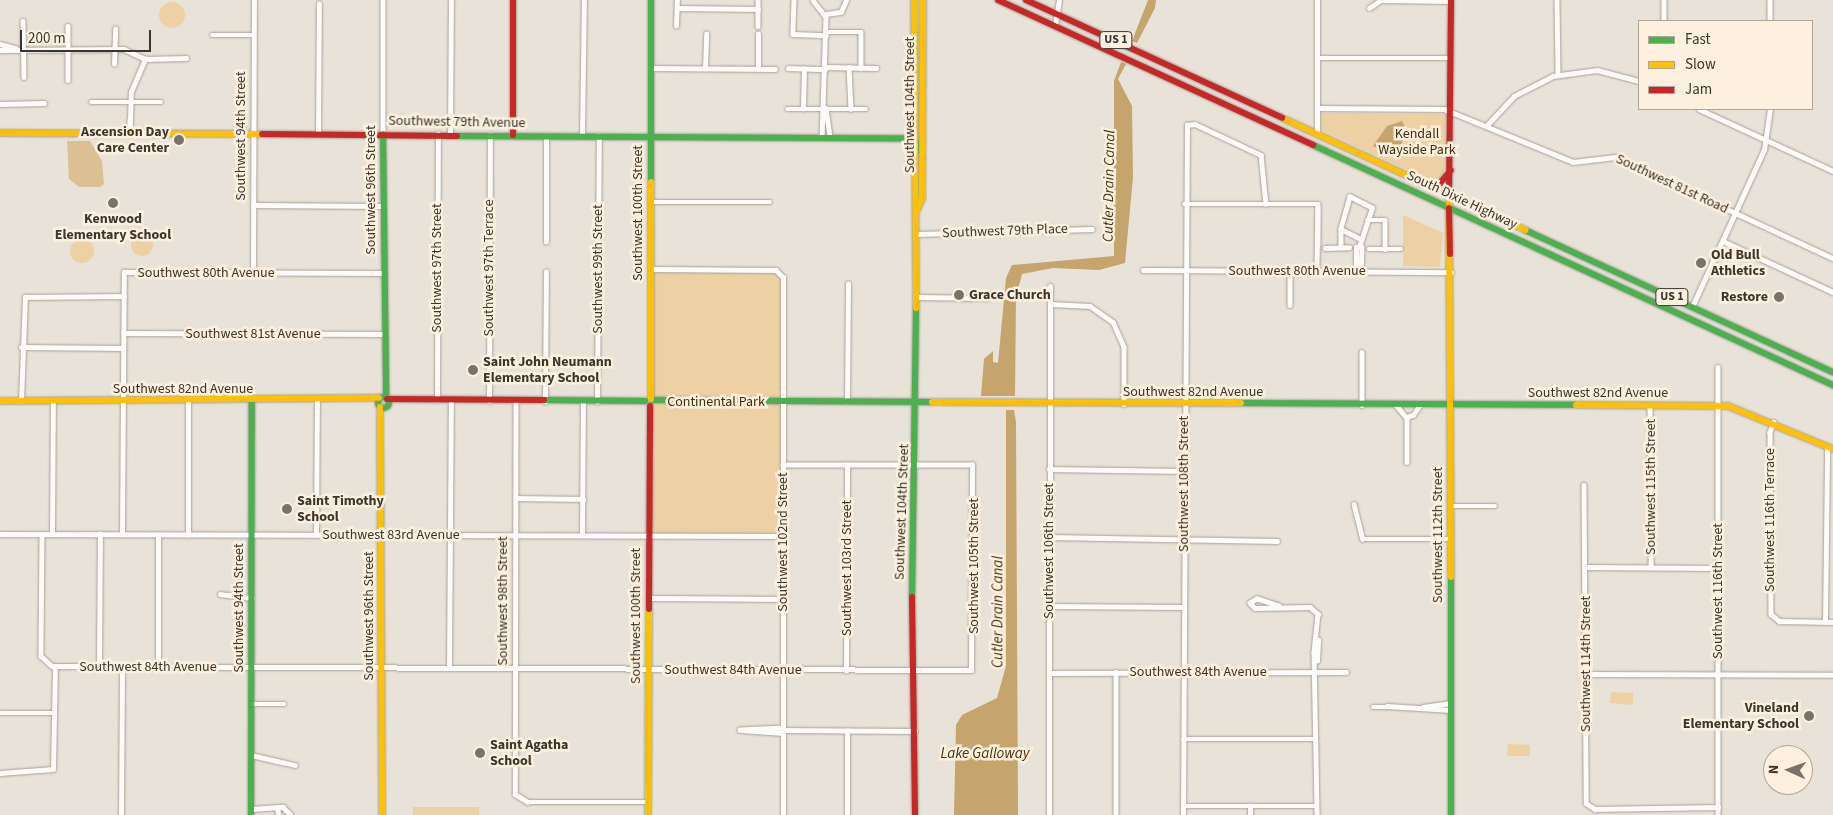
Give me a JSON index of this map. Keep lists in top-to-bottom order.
{
  "streets": {
    "main road": [
      "US 1",
      "Southwest 104th Street",
      "Southwest 79th Avenue",
      "Southwest 94th Street",
      "Southwest 96th Street",
      "South Dixie Highway",
      "Southwest 100th Street",
      "Southwest 82nd Avenue",
      "Southwest 112th Street"
    ],
    "street": [
      "Southwest 81st Road",
      "Southwest 79th Place",
      "Southwest 97th Street",
      "Southwest 97th Terrace",
      "Southwest 99th Street",
      "Southwest 80th Avenue",
      "Southwest 81st Avenue",
      "Southwest 108th Street",
      "Southwest 115th Street",
      "Southwest 116th Terrace",
      "Southwest 83rd Avenue",
      "Southwest 102nd Street",
      "Southwest 106th Street",
      "Southwest 105th Street",
      "Southwest 103rd Street",
      "Southwest 116th Street",
      "Southwest 98th Street",
      "Southwest 114th Street",
      "Southwest 84th Avenue"
    ]
  },
  "crossings": [
    ["Southwest 104th Street", "Southwest 79th Avenue"],
    ["Southwest 104th Street", "Southwest 79th Place"],
    ["Southwest 104th Street", "Southwest 82nd Avenue"],
    ["Southwest 104th Street", "Southwest 105th Street"],
    ["Southwest 104th Street", "Southwest 84th Avenue"],
    ["Southwest 79th Avenue", "Southwest 94th Street"],
    ["Southwest 79th Avenue", "Southwest 96th Street"],
    ["Southwest 79th Avenue", "Southwest 100th Street"],
    ["Southwest 79th Avenue", "Southwest 97th Street"],
    ["Southwest 79th Avenue", "Southwest 97th Terrace"],
    ["Southwest 79th Avenue", "Southwest 99th Street"],
    ["Southwest 94th Street", "Southwest 80th Avenue"],
    ["Southwest 94th Street", "Southwest 82nd Avenue"],
    ["Southwest 94th Street", "Southwest 83rd Avenue"],
    ["Southwest 94th Street", "Southwest 84th Avenue"],
    ["Southwest 81st Road", "Southwest 112th Street"],
    ["Southwest 96th Street", "Southwest 80th Avenue"],
    ["Southwest 96th Street", "Southwest 81st Avenue"],
    ["Southwest 96th Street", "Southwest 82nd Avenue"],
    ["Southwest 96th Street", "Southwest 83rd Avenue"],
    ["Southwest 96th Street", "Southwest 84th Avenue"],
    ["South Dixie Highway", "Southwest 112th Street"],
    ["Southwest 100th Street", "Southwest 82nd Avenue"],
    ["Southwest 100th Street", "Southwest 83rd Avenue"],
    ["Southwest 100th Street", "Southwest 102nd Street"],
    ["Southwest 100th Street", "Southwest 98th Street"],
    ["Southwest 100th Street", "Southwest 84th Avenue"],
    ["Southwest 97th Street", "Southwest 82nd Avenue"],
    ["Southwest 97th Terrace", "Southwest 82nd Avenue"],
    ["Southwest 99th Street", "Southwest 82nd Avenue"],
    ["Southwest 80th Avenue", "Southwest 108th Street"],
    ["Southwest 80th Avenue", "Southwest 112th Street"],
    ["Southwest 82nd Avenue", "Southwest 108th Street"],
    ["Southwest 82nd Avenue", "Southwest 115th Street"],
    ["Southwest 82nd Avenue", "Southwest 116th Terrace"],
    ["Southwest 82nd Avenue", "Southwest 112th Street"],
    ["Southwest 82nd Avenue", "Southwest 102nd Street"],
    ["Southwest 82nd Avenue", "Southwest 106th Street"],
    ["Southwest 82nd Avenue", "Southwest 116th Street"],
    ["Southwest 82nd Avenue", "Southwest 98th Street"],
    ["Southwest 108th Street", "Southwest 84th Avenue"],
    ["Southwest 83rd Avenue", "Southwest 102nd Street"],
    ["Southwest 83rd Avenue", "Southwest 98th Street"],
    ["Southwest 102nd Street", "Southwest 84th Avenue"],
    ["Southwest 106th Street", "Southwest 84th Avenue"],
    ["Southwest 105th Street", "Southwest 84th Avenue"],
    ["Southwest 103rd Street", "Southwest 84th Avenue"],
    ["Southwest 116th Street", "Southwest 114th Street"],
    ["Southwest 98th Street", "Southwest 84th Avenue"]
  ],
  "water": ["Cutler Drain Canal", "Lake Galloway"],
  "parks": ["Kendall Wayside Park", "Continental Park"],
  "places": [
    "Ascension Day Care Center",
    "Kenwood Elementary School",
    "Old Bull Athletics",
    "Grace Church",
    "Restore",
    "Saint John Neumann Elementary School",
    "Saint Timothy School",
    "Vineland Elementary School",
    "Saint Agatha School"
  ],
  "legend": ["Fast", "Slow", "Jam"],
  "scale_bar": "200 m",
  "north": "left"
}
